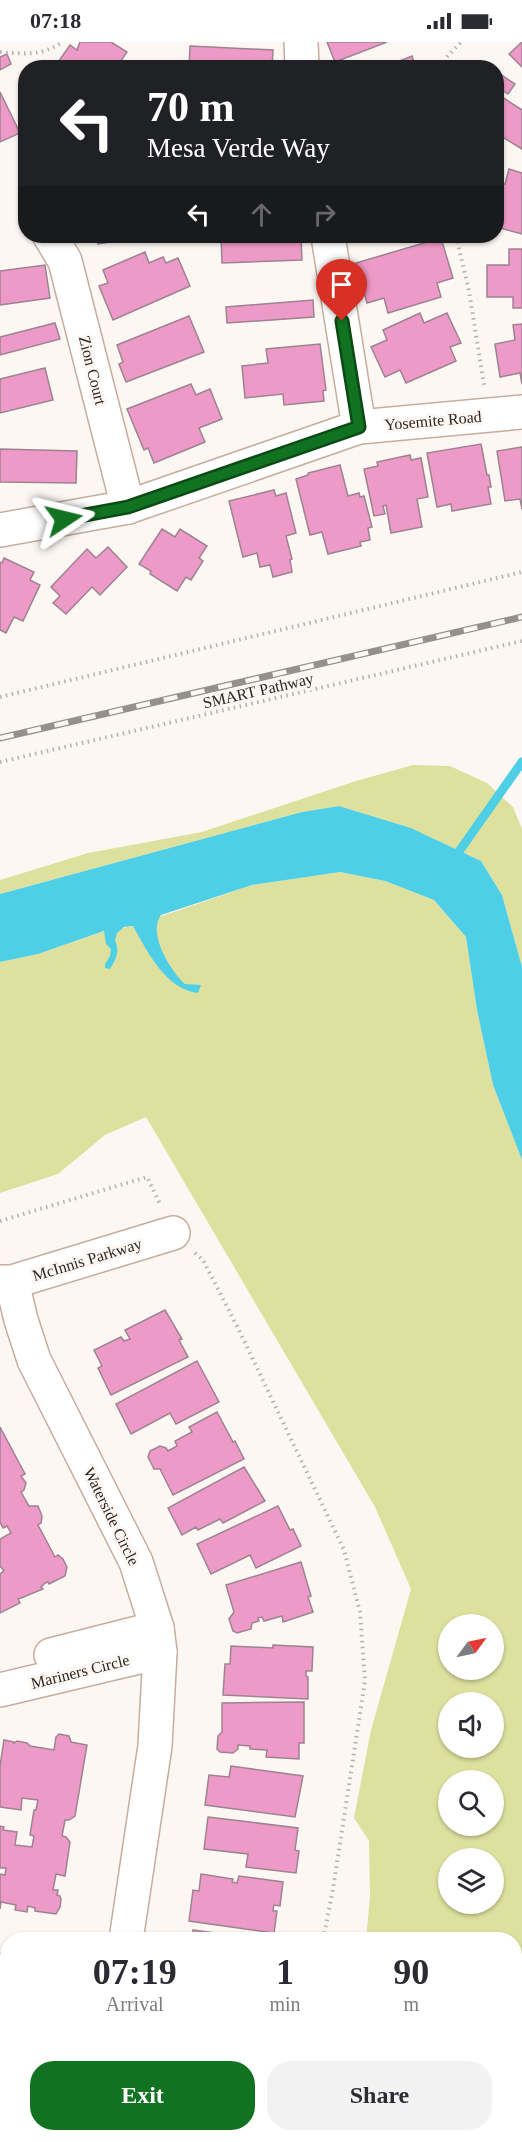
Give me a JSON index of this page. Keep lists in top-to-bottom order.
{
  "streets": {
    "street": [
      "Zion Court",
      "Yosemite Road",
      "McInnis Parkway",
      "Waterside Circle",
      "Mariners Circle"
    ],
    "path": ["SMART Pathway"]
  },
  "crossings": [
    ["Zion Court", "Yosemite Road"],
    ["McInnis Parkway", "Waterside Circle"],
    ["Waterside Circle", "Mariners Circle"]
  ],
  "north": "top right",
  "page": {
    "status": "07:18",
    "turn": ["70 m", "Mesa Verde Way"],
    "eta": [
      "07:19",
      "Arrival",
      "1",
      "min",
      "90",
      "m"
    ],
    "buttons": ["Exit", "Share"]
  }
}
